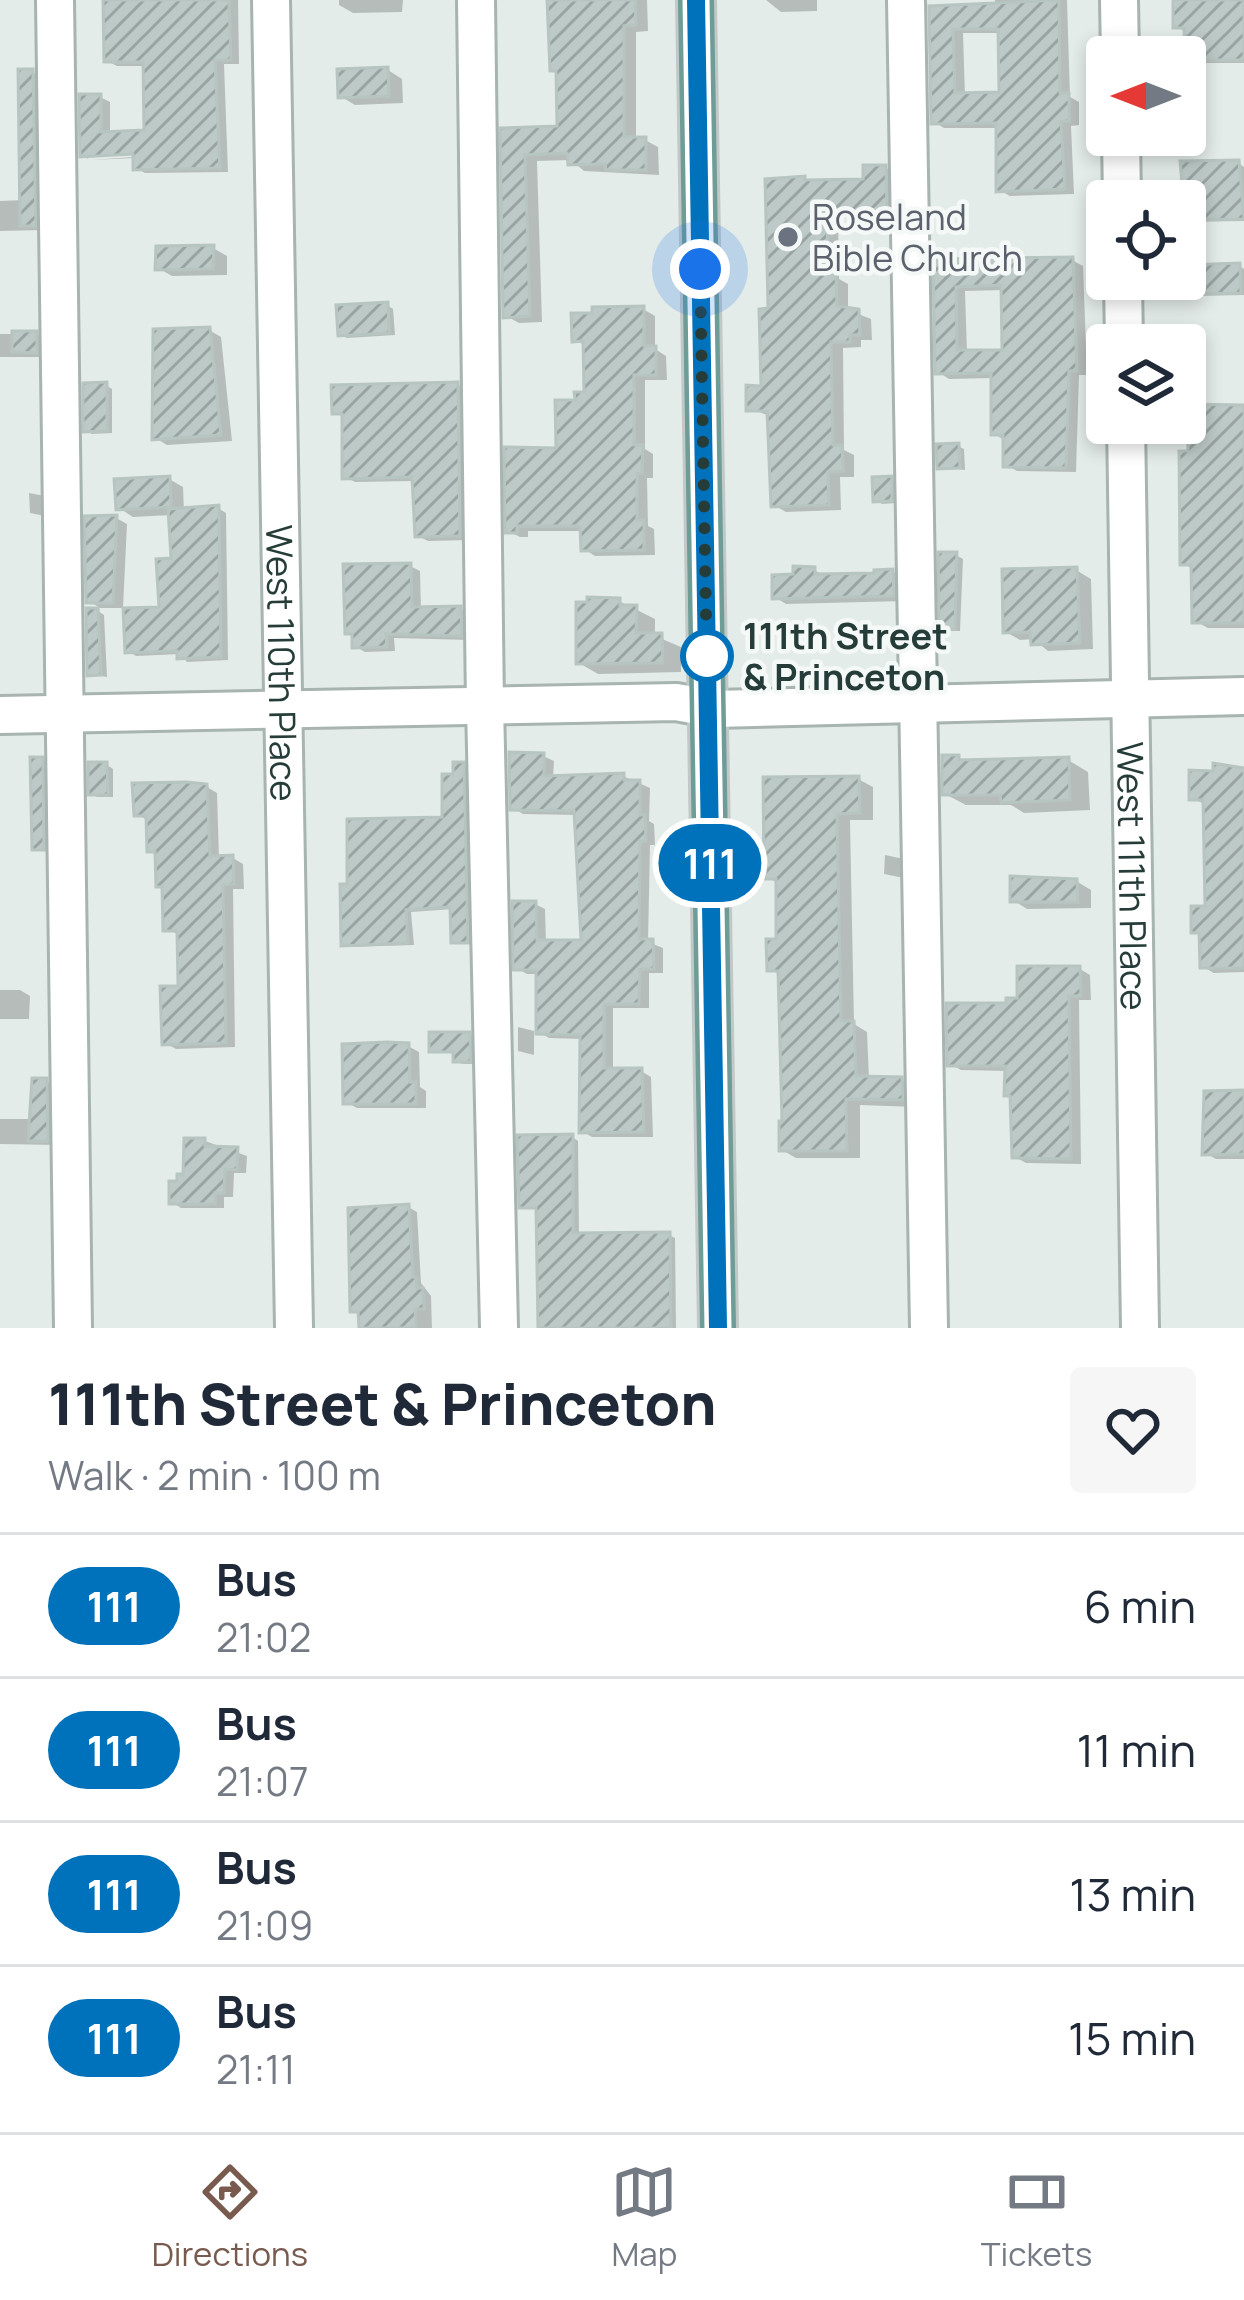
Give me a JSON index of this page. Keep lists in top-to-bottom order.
{
  "streets": {
    "street": ["West 110th Place", "West 111th Place"]
  },
  "places": ["Roseland Bible Church", "111th Street & Princeton"],
  "lines": ["bus line 111"],
  "north": "left",
  "page": {
    "on_map": "111",
    "heading": ["111th Street & Princeton", "Walk · 2 min · 100 m"],
    "list": [
      {
        "mark": "111",
        "name": "Bus",
        "note": "21:02",
        "value": "6 min"
      },
      {
        "mark": "111",
        "name": "Bus",
        "note": "21:07",
        "value": "11 min"
      },
      {
        "mark": "111",
        "name": "Bus",
        "note": "21:09",
        "value": "13 min"
      },
      {
        "mark": "111",
        "name": "Bus",
        "note": "21:11",
        "value": "15 min"
      }
    ],
    "tabs": ["Directions", "Map", "Tickets"]
  }
}
